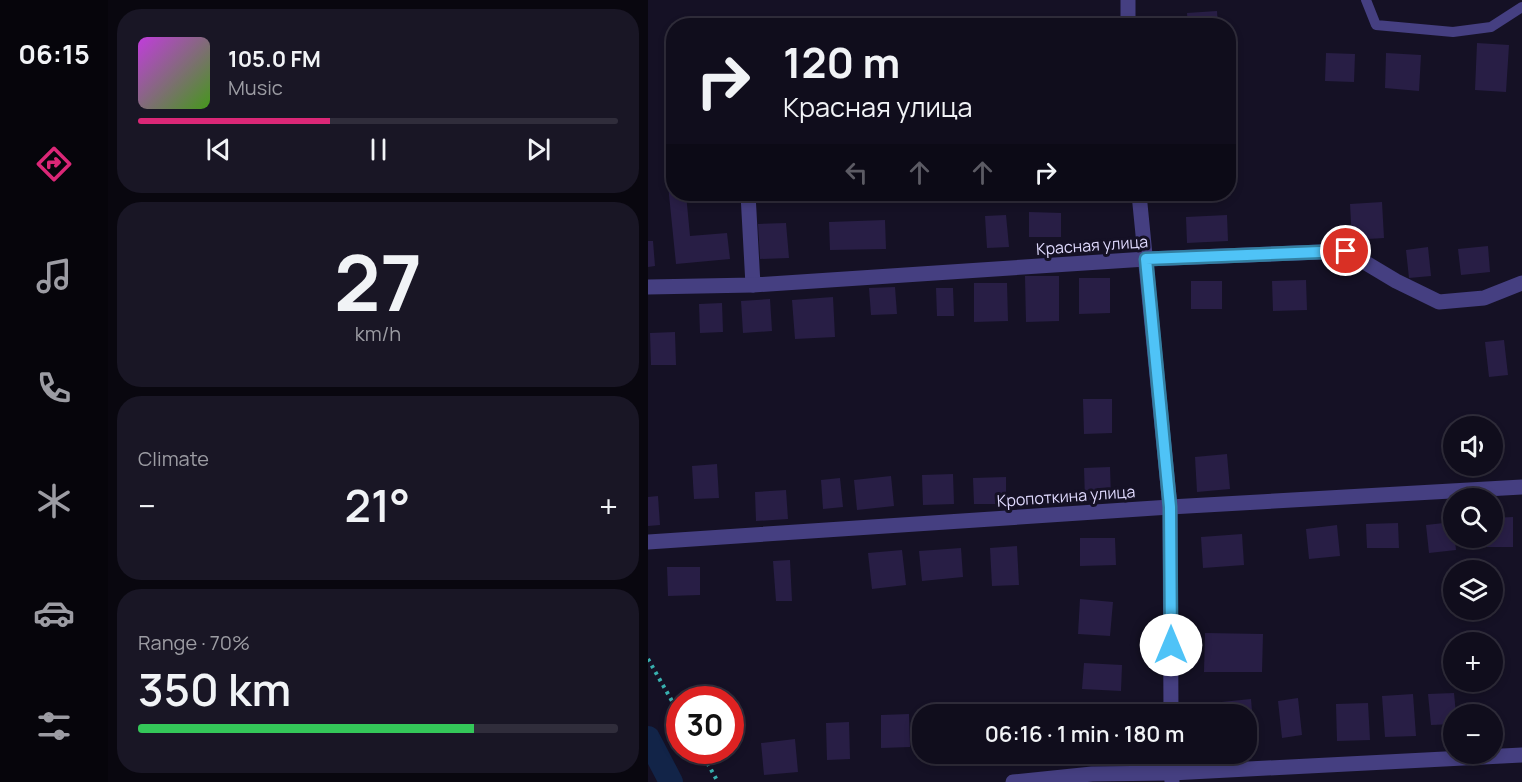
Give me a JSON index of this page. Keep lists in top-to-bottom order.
{
  "streets": {
    "street": ["Красная улица", "Кропоткина улица"]
  },
  "page": {
    "tabs": "06:15",
    "turn": ["120 m", "Красная улица"],
    "song": ["105.0 FM", "Music"],
    "tile": [
      ["27", "km/h"],
      "Climate",
      ["Range · 70%", "350 km"]
    ],
    "map_buttons": ["+", "−"],
    "heat": ["−", "21°", "+"],
    "limit": "30",
    "trip": "06:16 · 1 min · 180 m"
  }
}
